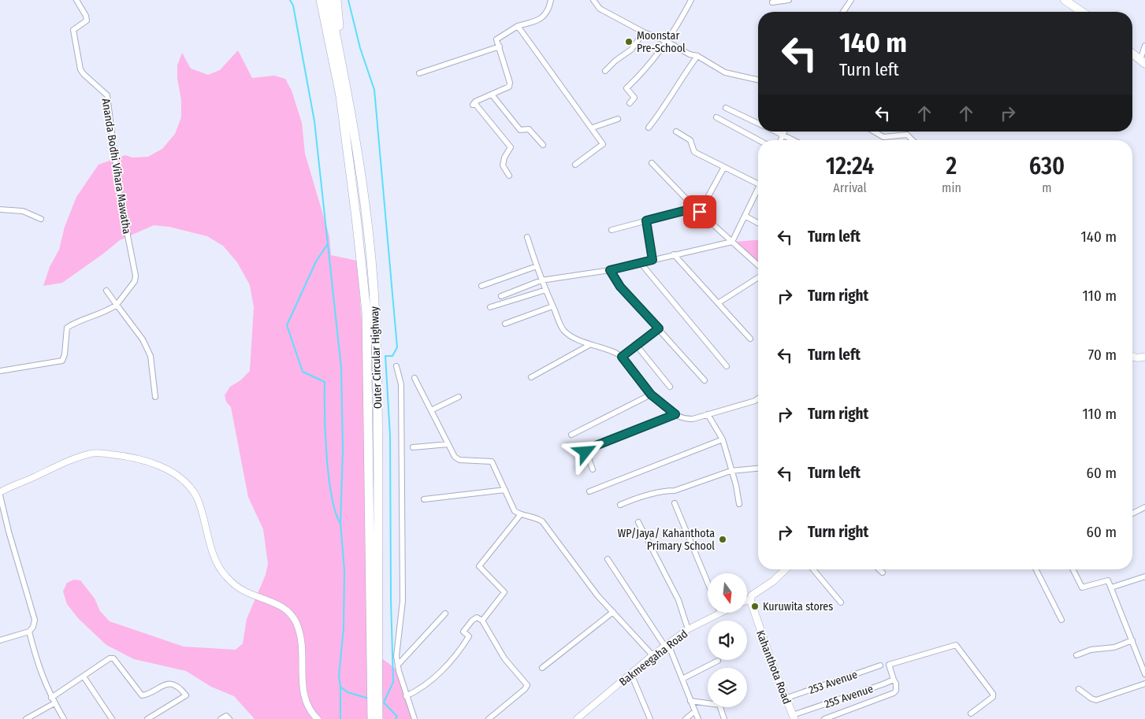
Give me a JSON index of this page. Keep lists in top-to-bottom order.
{
  "streets": {
    "highway": ["Outer Circular Highway"],
    "main road": ["Kahanthota Road"],
    "street": [
      "Ananda Bodhi Vihara Mawatha",
      "Bakmeegaha Road",
      "253 Avenue",
      "255 Avenue"
    ]
  },
  "crossings": [
    ["Kahanthota Road", "253 Avenue"],
    ["Kahanthota Road", "255 Avenue"]
  ],
  "places": ["Moonstar Pre-School", "WP/Jaya/ Kahanthota Primary School", "Kuruwita stores"],
  "north": "bottom",
  "page": {
    "turn": ["140 m", "Turn left"],
    "eta": [
      "12:24",
      "Arrival",
      "2",
      "min",
      "630",
      "m"
    ],
    "list": [
      {
        "name": "Turn left",
        "value": "140 m"
      },
      {
        "name": "Turn right",
        "value": "110 m"
      },
      {
        "name": "Turn left",
        "value": "70 m"
      },
      {
        "name": "Turn right",
        "value": "110 m"
      },
      {
        "name": "Turn left",
        "value": "60 m"
      },
      {
        "name": "Turn right",
        "value": "60 m"
      }
    ]
  }
}
